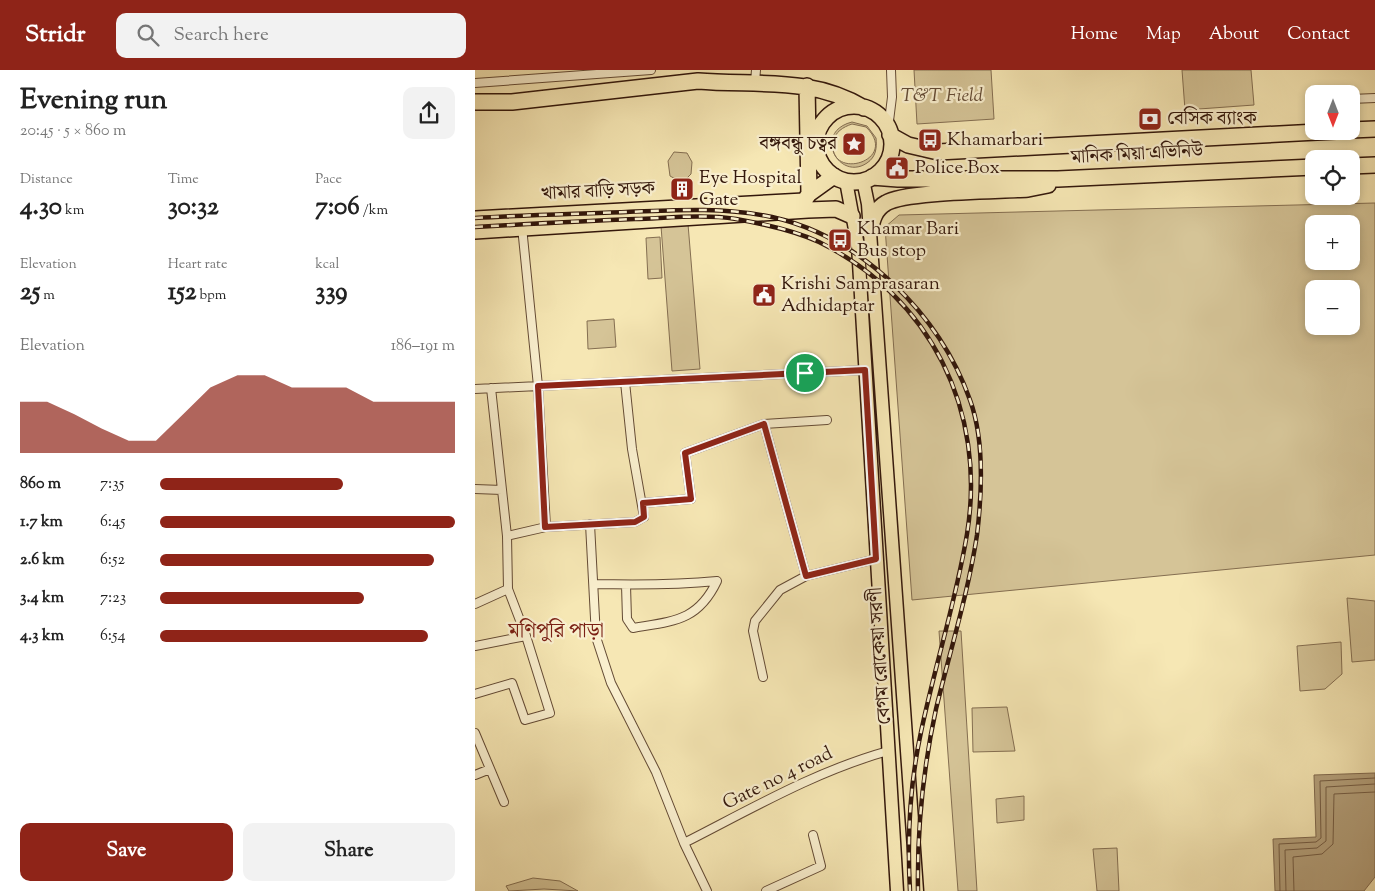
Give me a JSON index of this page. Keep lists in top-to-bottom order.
{
  "streets": {
    "highway": ["মানিক মিয়া এভিনিউ", "খামার বাড়ি সড়ক"],
    "main road": ["বেগম রোকেয়া সরণী"],
    "street": ["Gate no 4 road"]
  },
  "crossings": [
    ["মানিক মিয়া এভিনিউ", "খামার বাড়ি সড়ক"],
    ["মানিক মিয়া এভিনিউ", "বেগম রোকেয়া সরণী"],
    ["খামার বাড়ি সড়ক", "বেগম রোকেয়া সরণী"],
    ["বেগম রোকেয়া সরণী", "Gate no 4 road"]
  ],
  "districts": ["মণিপুরি পাড়া"],
  "parks": ["T&T Field"],
  "places": {
    "bank": ["বেসিক ব্যাংক"],
    "bus stop": ["Khamarbari", "Khamar Bari Bus stop"],
    "place": ["বঙ্গবন্ধু চত্বর"],
    "public building": ["Police Box", "Krishi Samprasaran Adhidaptar"],
    "building": ["Eye Hospital Gate"]
  },
  "north": "bottom",
  "page": {
    "header": "Stridr",
    "search": "Search here",
    "nav": [
      "Home",
      "Map",
      "About",
      "Contact"
    ],
    "heading": ["Evening run", "20:45 · 5 × 860 m"],
    "map_buttons": ["+", "−"],
    "stats": [
      ["Distance", "4.30 km"],
      ["Time", "30:32"],
      ["Pace", "7:06 /km"],
      ["Elevation", "25 m"],
      ["Heart rate", "152 bpm"],
      ["kcal", "339"]
    ],
    "chart": ["Elevation", "186–191 m"],
    "list": [
      {
        "name": "860 m",
        "note": "7:35"
      },
      {
        "name": "1.7 km",
        "note": "6:45"
      },
      {
        "name": "2.6 km",
        "note": "6:52"
      },
      {
        "name": "3.4 km",
        "note": "7:23"
      },
      {
        "name": "4.3 km",
        "note": "6:54"
      }
    ],
    "buttons": ["Save", "Share"]
  }
}
